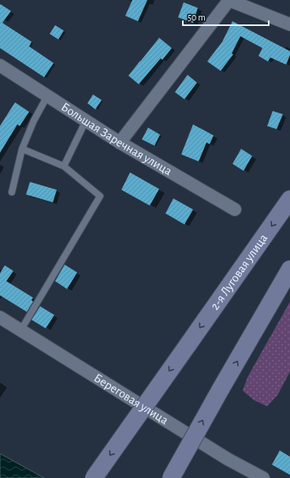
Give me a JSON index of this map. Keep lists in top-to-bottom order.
{
  "streets": {
    "main road": ["2-я Луговая улица"],
    "street": ["Большая Заречная улица", "Береговая улица"]
  },
  "scale_bar": "50 m"
}
